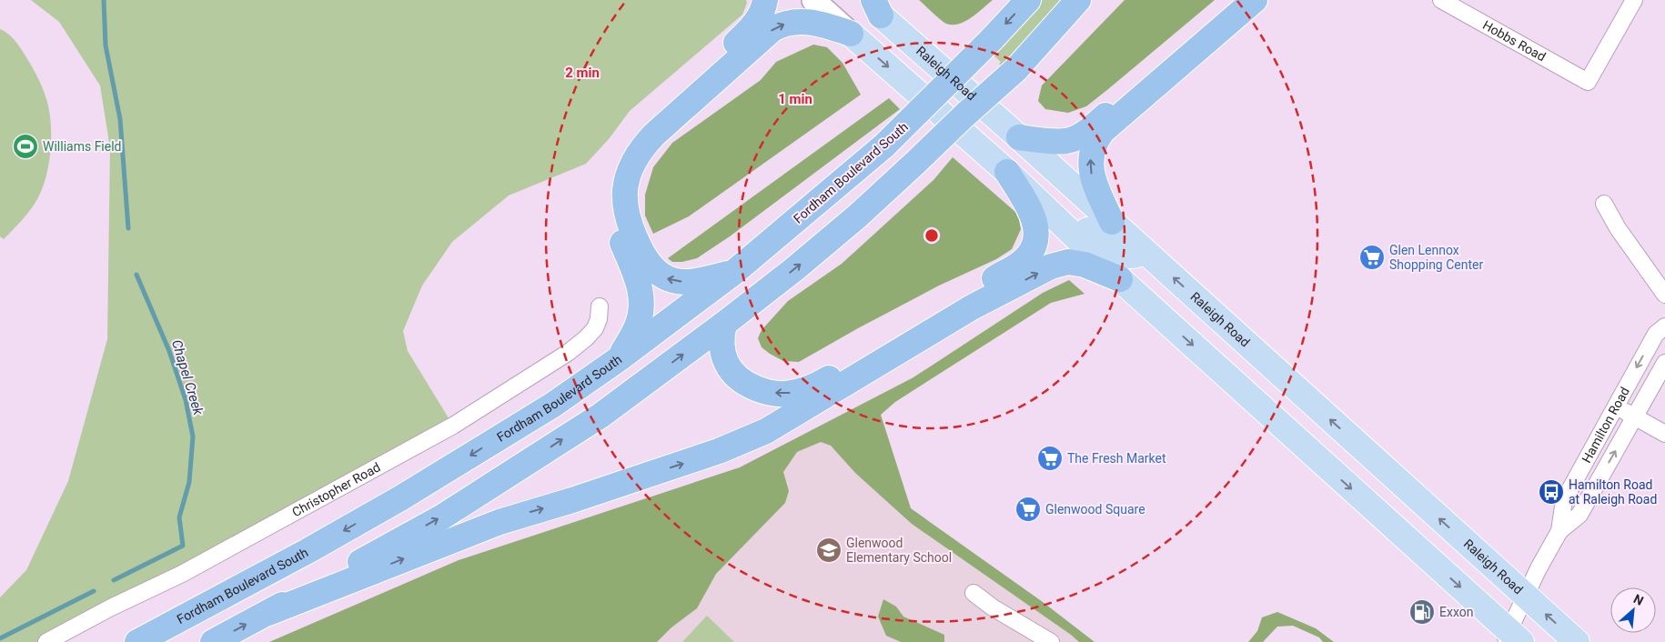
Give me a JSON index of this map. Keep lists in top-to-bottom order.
{
  "streets": {
    "highway": ["Fordham Boulevard South"],
    "main road": ["Raleigh Road"],
    "street": ["Hobbs Road", "Hamilton Road", "Christopher Road"]
  },
  "crossings": [
    ["Raleigh Road", "Hamilton Road"]
  ],
  "water": ["Chapel Creek"],
  "places": {
    "sports": ["Williams Field"],
    "supermarket": ["Glen Lennox Shopping Center", "The Fresh Market", "Glenwood Square"],
    "bus stop": ["Hamilton Road at Raleigh Road"],
    "school or university": ["Glenwood Elementary School"],
    "fuel station": ["Exxon"]
  },
  "north": "top right",
  "rings": ["2 min", "1 min"]
}
